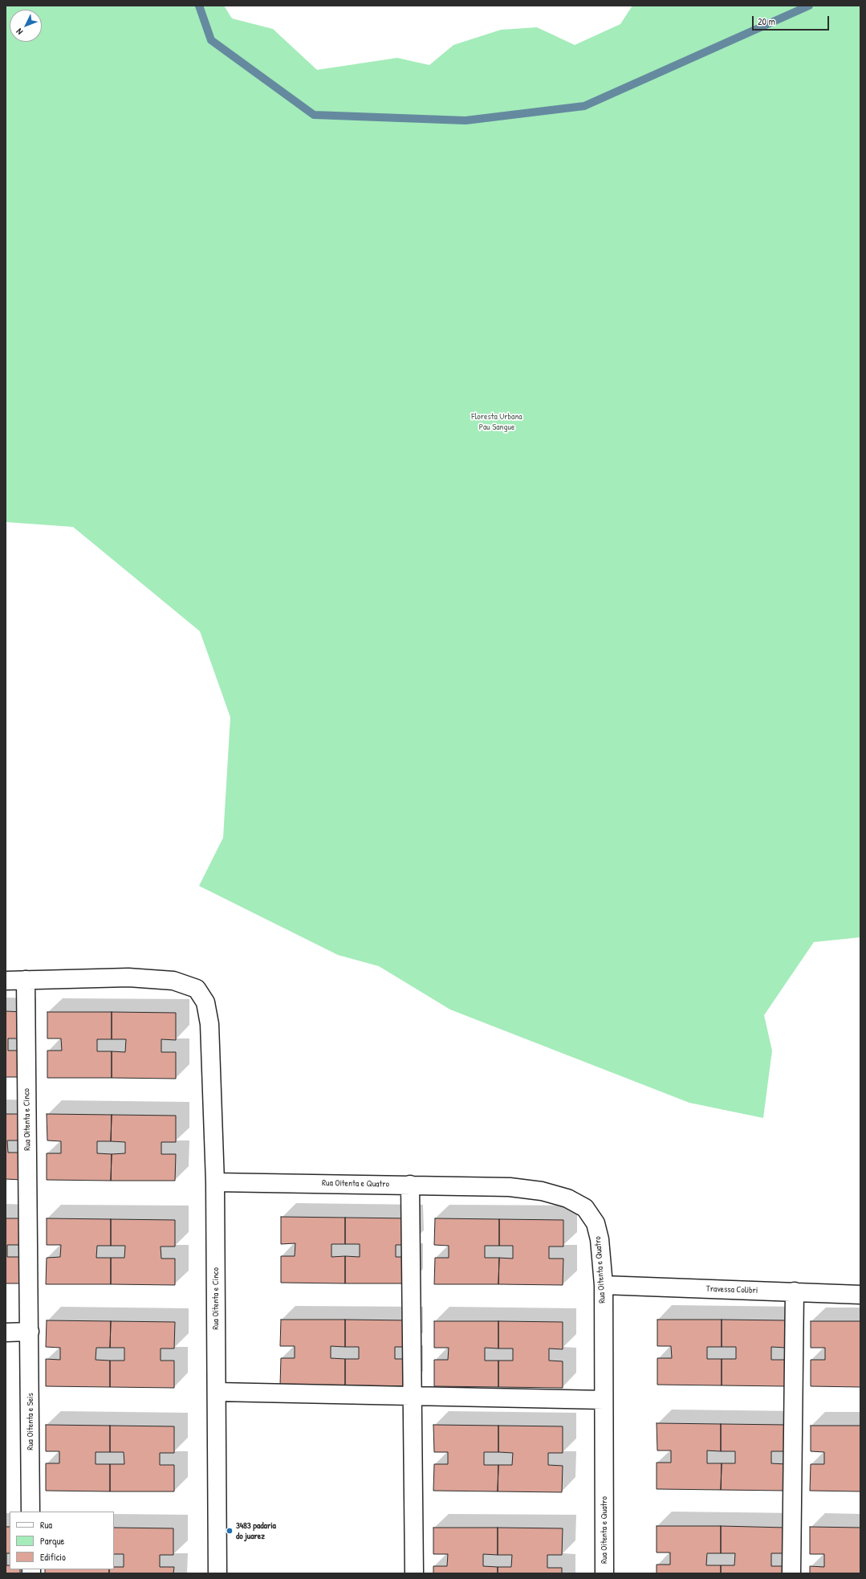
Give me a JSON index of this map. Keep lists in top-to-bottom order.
{
  "streets": {
    "street": [
      "Rua Oitenta e Cinco",
      "Rua Oitenta e Quatro",
      "Travessa Colibri",
      "Rua Oitenta e Seis"
    ]
  },
  "crossings": [
    ["Rua Oitenta e Cinco", "Rua Oitenta e Quatro"],
    ["Rua Oitenta e Cinco", "Rua Oitenta e Seis"],
    ["Rua Oitenta e Quatro", "Travessa Colibri"]
  ],
  "parks": ["Floresta Urbana Pau Sangue"],
  "places": ["3483 padaria do juarez"],
  "legend": ["Rua", "Parque", "Edifício"],
  "scale_bar": "20 m",
  "north": "bottom left"
}
